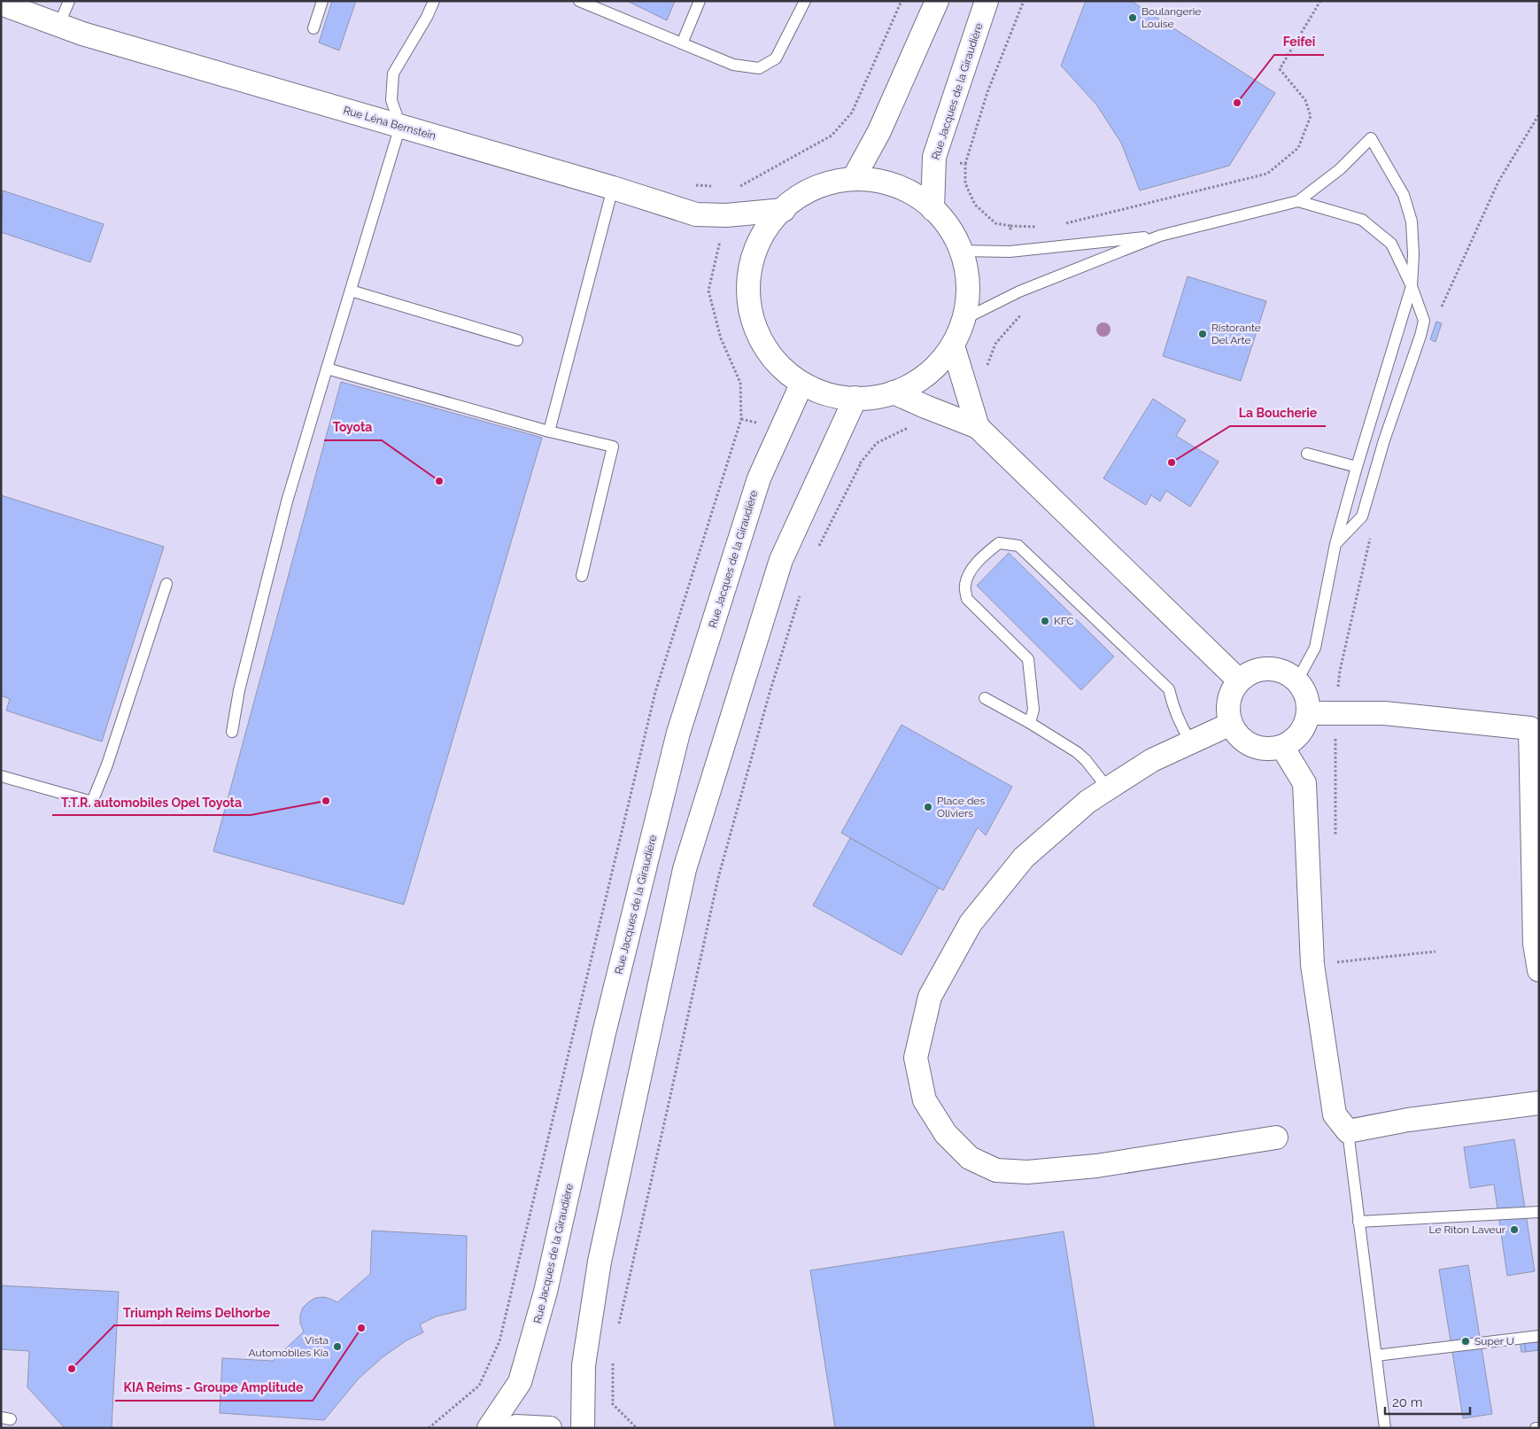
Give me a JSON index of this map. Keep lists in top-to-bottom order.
{
  "streets": {
    "street": ["Rue Jacques de la Giraudière", "Rue Léna Bernstein"]
  },
  "places": [
    "Boulangerie Louise",
    "Feifei",
    "Ristorante Del Arte",
    "La Boucherie",
    "Toyota",
    "KFC",
    "T.T.R. automobiles Opel Toyota",
    "Place des Oliviers",
    "Le Riton Laveur",
    "KIA Reims - Groupe Amplitude",
    "Super U",
    "Vista Automobiles Kia",
    "Triumph Reims Delhorbe"
  ],
  "scale_bar": "20 m"
}
